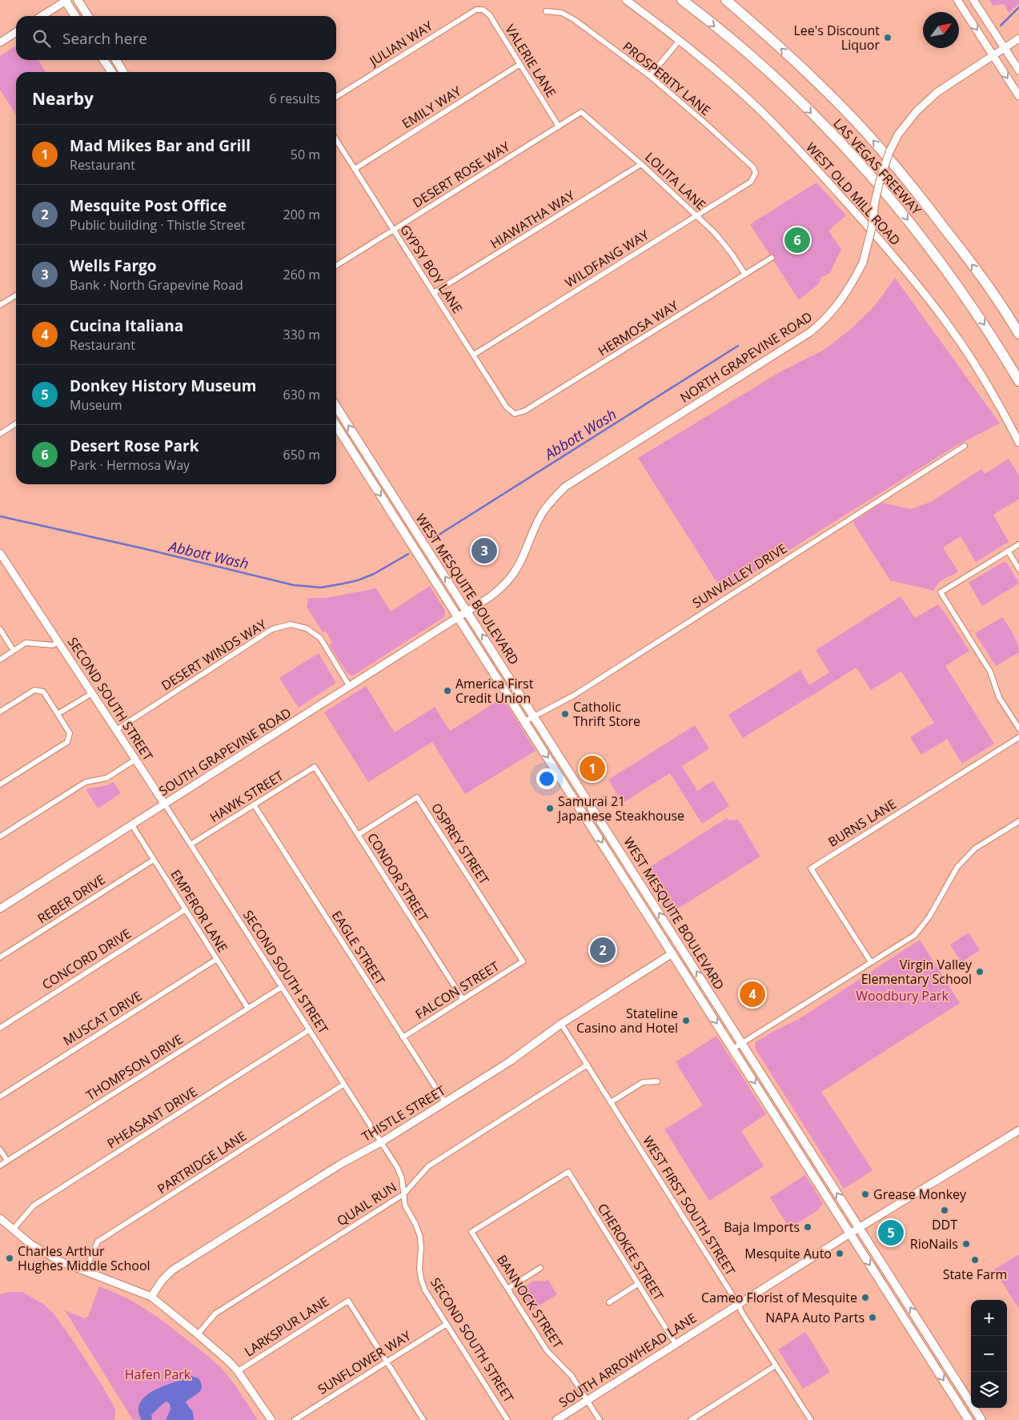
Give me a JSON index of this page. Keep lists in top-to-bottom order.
{
  "streets": {
    "highway": ["LAS VEGAS FREEWAY"],
    "main road": ["WEST MESQUITE BOULEVARD"],
    "street": [
      "JULIAN WAY",
      "VALERIE LANE",
      "PROSPERITY LANE",
      "EMILY WAY",
      "DESERT ROSE WAY",
      "LOLITA LANE",
      "WEST OLD MILL ROAD",
      "HIAWATHA WAY",
      "WILDFANG WAY",
      "GYPSY BOY LANE",
      "HERMOSA WAY",
      "NORTH GRAPEVINE ROAD",
      "SUNVALLEY DRIVE",
      "DESERT WINDS WAY",
      "SECOND SOUTH STREET",
      "SOUTH GRAPEVINE ROAD",
      "HAWK STREET",
      "BURNS LANE",
      "OSPREY STREET",
      "CONDOR STREET",
      "REBER DRIVE",
      "EMPEROR LANE",
      "EAGLE STREET",
      "CONCORD DRIVE",
      "FALCON STREET",
      "MUSCAT DRIVE",
      "THOMPSON DRIVE",
      "THISTLE STREET",
      "PHEASANT DRIVE",
      "PARTRIDGE LANE",
      "QUAIL RUN",
      "WEST FIRST SOUTH STREET",
      "CHEROKEE STREET",
      "BANNOCK STREET",
      "LARKSPUR LANE",
      "SOUTH ARROWHEAD LANE",
      "SUNFLOWER WAY"
    ]
  },
  "crossings": [
    ["JULIAN WAY", "VALERIE LANE"],
    ["VALERIE LANE", "EMILY WAY"],
    ["VALERIE LANE", "DESERT ROSE WAY"],
    ["PROSPERITY LANE", "WILDFANG WAY"],
    ["EMILY WAY", "GYPSY BOY LANE"],
    ["DESERT ROSE WAY", "LOLITA LANE"],
    ["DESERT ROSE WAY", "GYPSY BOY LANE"],
    ["LOLITA LANE", "HIAWATHA WAY"],
    ["LOLITA LANE", "WILDFANG WAY"],
    ["LOLITA LANE", "HERMOSA WAY"],
    ["HIAWATHA WAY", "GYPSY BOY LANE"],
    ["WILDFANG WAY", "GYPSY BOY LANE"],
    ["GYPSY BOY LANE", "HERMOSA WAY"],
    ["NORTH GRAPEVINE ROAD", "WEST MESQUITE BOULEVARD"],
    ["NORTH GRAPEVINE ROAD", "SOUTH GRAPEVINE ROAD"],
    ["SUNVALLEY DRIVE", "WEST MESQUITE BOULEVARD"],
    ["WEST MESQUITE BOULEVARD", "SOUTH GRAPEVINE ROAD"],
    ["WEST MESQUITE BOULEVARD", "THISTLE STREET"],
    ["WEST MESQUITE BOULEVARD", "SOUTH ARROWHEAD LANE"],
    ["DESERT WINDS WAY", "SECOND SOUTH STREET"],
    ["DESERT WINDS WAY", "SOUTH GRAPEVINE ROAD"],
    ["SECOND SOUTH STREET", "SOUTH GRAPEVINE ROAD"],
    ["SECOND SOUTH STREET", "HAWK STREET"],
    ["SECOND SOUTH STREET", "THOMPSON DRIVE"],
    ["SECOND SOUTH STREET", "THISTLE STREET"],
    ["SECOND SOUTH STREET", "PHEASANT DRIVE"],
    ["SECOND SOUTH STREET", "PARTRIDGE LANE"],
    ["SECOND SOUTH STREET", "QUAIL RUN"],
    ["SECOND SOUTH STREET", "SUNFLOWER WAY"],
    ["SOUTH GRAPEVINE ROAD", "EMPEROR LANE"],
    ["HAWK STREET", "CONDOR STREET"],
    ["HAWK STREET", "EAGLE STREET"],
    ["OSPREY STREET", "CONDOR STREET"],
    ["OSPREY STREET", "FALCON STREET"],
    ["CONDOR STREET", "FALCON STREET"],
    ["REBER DRIVE", "EMPEROR LANE"],
    ["EMPEROR LANE", "CONCORD DRIVE"],
    ["EMPEROR LANE", "MUSCAT DRIVE"],
    ["EMPEROR LANE", "THOMPSON DRIVE"],
    ["EAGLE STREET", "FALCON STREET"],
    ["EAGLE STREET", "THISTLE STREET"],
    ["THISTLE STREET", "WEST FIRST SOUTH STREET"],
    ["QUAIL RUN", "WEST FIRST SOUTH STREET"],
    ["WEST FIRST SOUTH STREET", "SOUTH ARROWHEAD LANE"],
    ["CHEROKEE STREET", "BANNOCK STREET"],
    ["CHEROKEE STREET", "SOUTH ARROWHEAD LANE"],
    ["BANNOCK STREET", "SOUTH ARROWHEAD LANE"],
    ["LARKSPUR LANE", "SUNFLOWER WAY"]
  ],
  "water": ["Abbott Wash"],
  "parks": ["Woodbury Park", "Hafen Park"],
  "places": [
    "Lee's Discount Liquor",
    "America First Credit Union",
    "Catholic Thrift Store",
    "Samurai 21 Japanese Steakhouse",
    "Virgin Valley Elementary School",
    "Stateline Casino and Hotel",
    "Grease Monkey",
    "DDT",
    "Baja Imports",
    "RioNails",
    "Mesquite Auto",
    "Charles Arthur Hughes Middle School",
    "State Farm",
    "Cameo Florist of Mesquite",
    "NAPA Auto Parts"
  ],
  "north": "top right",
  "page": {
    "search": "Search here",
    "heading": ["Nearby", "6 results"],
    "list": [
      {
        "mark": "1",
        "name": "Mad Mikes Bar and Grill",
        "note": "Restaurant",
        "value": "50 m"
      },
      {
        "mark": "2",
        "name": "Mesquite Post Office",
        "note": "Public building · Thistle Street",
        "value": "200 m"
      },
      {
        "mark": "3",
        "name": "Wells Fargo",
        "note": "Bank · North Grapevine Road",
        "value": "260 m"
      },
      {
        "mark": "4",
        "name": "Cucina Italiana",
        "note": "Restaurant",
        "value": "330 m"
      },
      {
        "mark": "5",
        "name": "Donkey History Museum",
        "note": "Museum",
        "value": "630 m"
      },
      {
        "mark": "6",
        "name": "Desert Rose Park",
        "note": "Park · Hermosa Way",
        "value": "650 m"
      }
    ],
    "pins": [
      "6",
      "3",
      "1",
      "2",
      "4",
      "5"
    ],
    "map_buttons": ["+", "−"]
  }
}
